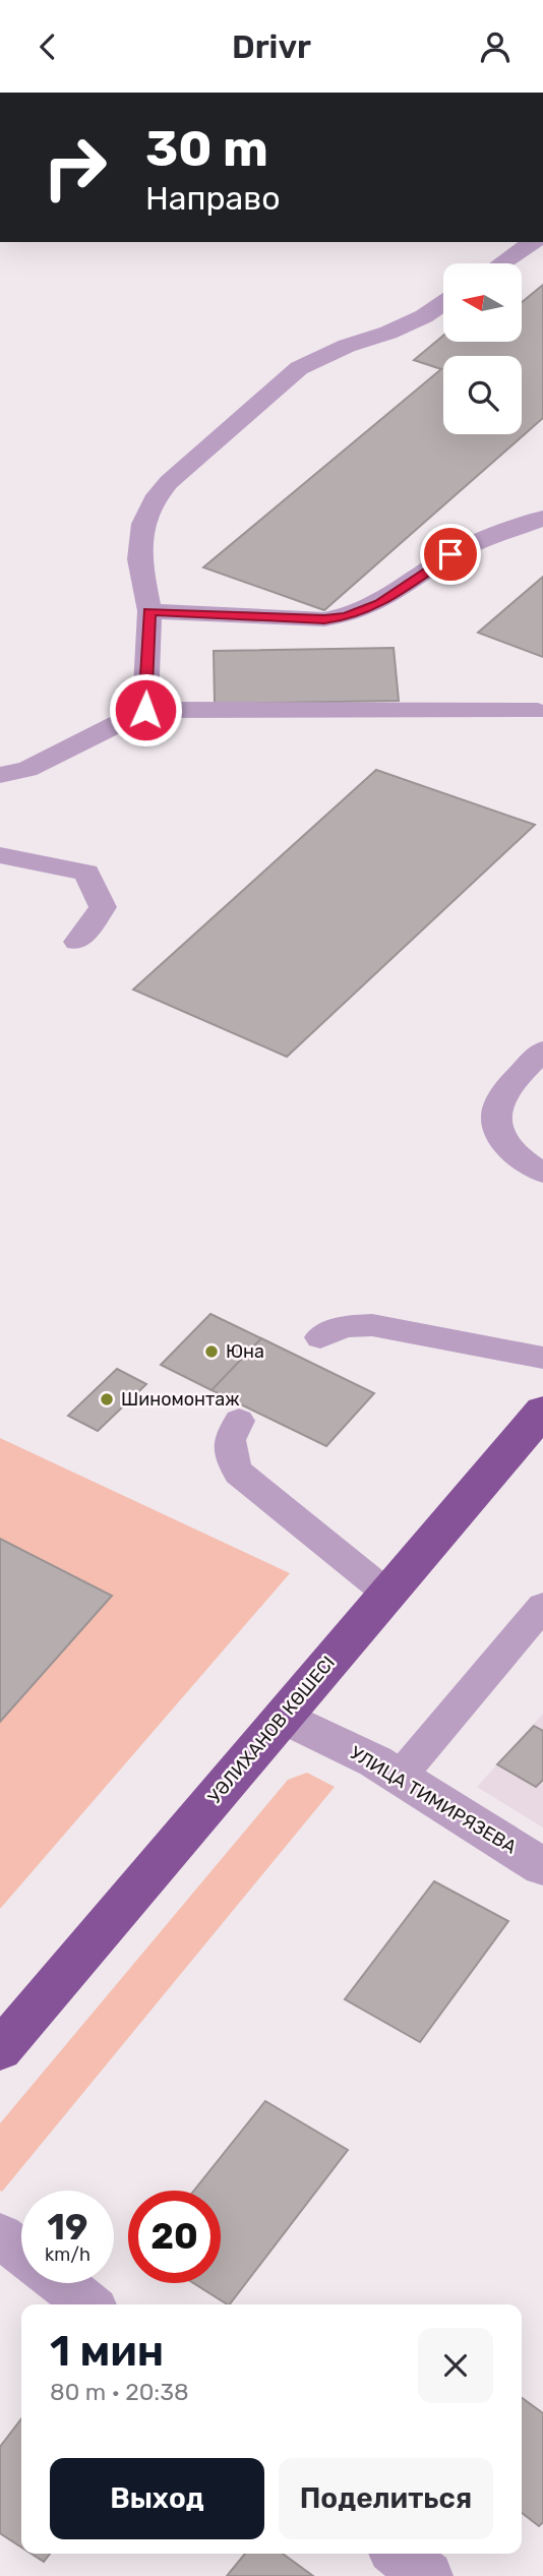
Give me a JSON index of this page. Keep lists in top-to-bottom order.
{
  "streets": {
    "highway": ["УӘЛИХАНОВ КӨШЕСІ"],
    "street": ["УЛИЦА ТИМИРЯЗЕВА"]
  },
  "crossings": [
    ["УӘЛИХАНОВ КӨШЕСІ", "УЛИЦА ТИМИРЯЗЕВА"]
  ],
  "places": ["Юна", "Шиномонтаж"],
  "north": "left",
  "page": {
    "header": "Drivr",
    "turn": ["30 m", "Направо"],
    "speed": "19 km/h",
    "limit": "20",
    "heading": ["1 мин", "80 m · 20:38"],
    "buttons": ["Выход", "Поделиться"]
  }
}
